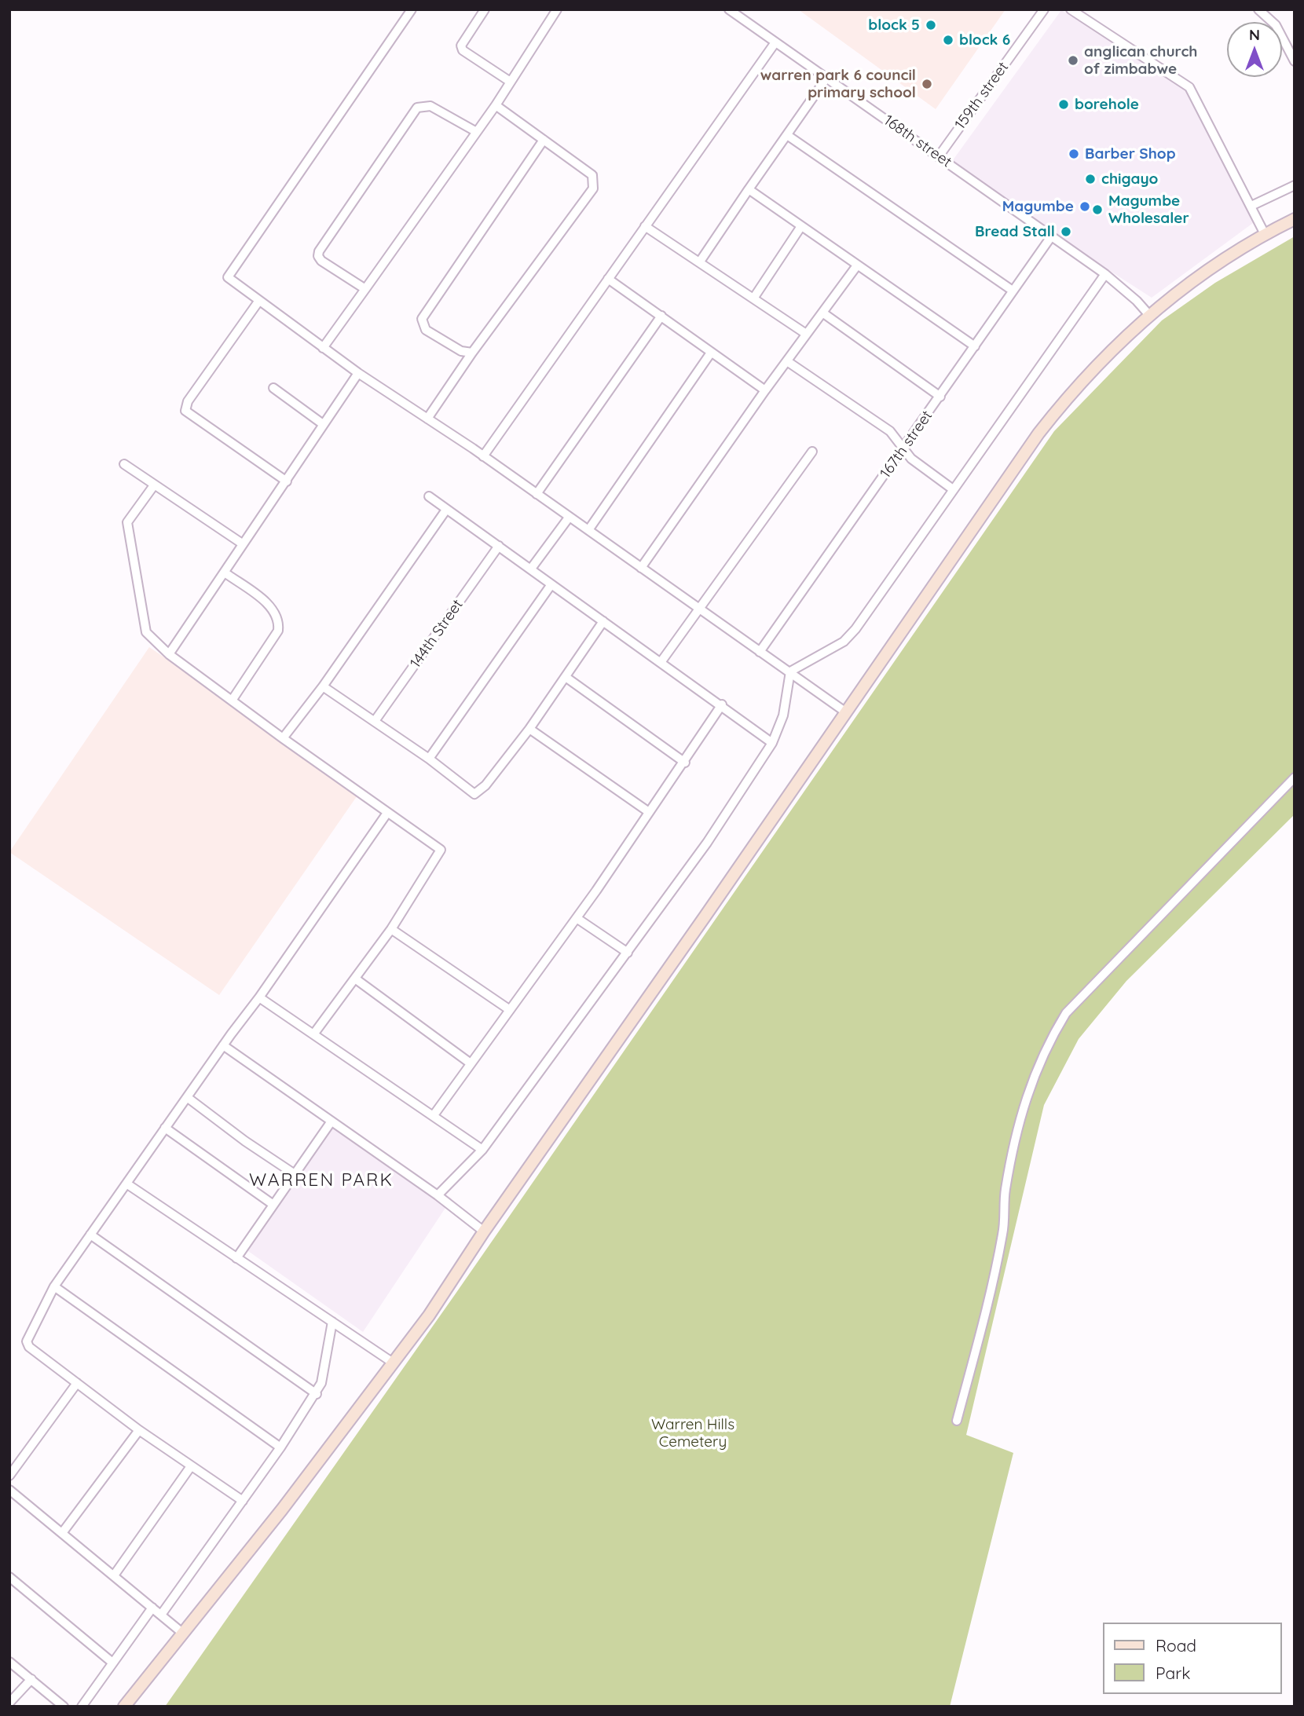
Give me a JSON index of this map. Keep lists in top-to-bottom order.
{
  "streets": {
    "street": [
      "159th street",
      "168th street",
      "167th street",
      "144th Street"
    ]
  },
  "crossings": [
    ["159th street", "168th street"],
    ["168th street", "167th street"]
  ],
  "districts": ["WARREN PARK"],
  "parks": ["Warren Hills Cemetery"],
  "places": [
    "block 5",
    "block 6",
    "anglican church of zimbabwe",
    "warren park 6 council primary school",
    "borehole",
    "Barber Shop",
    "chigayo",
    "Magumbe",
    "Magumbe Wholesaler",
    "Bread Stall"
  ],
  "legend": ["Road", "Park"],
  "north": "top"
}
